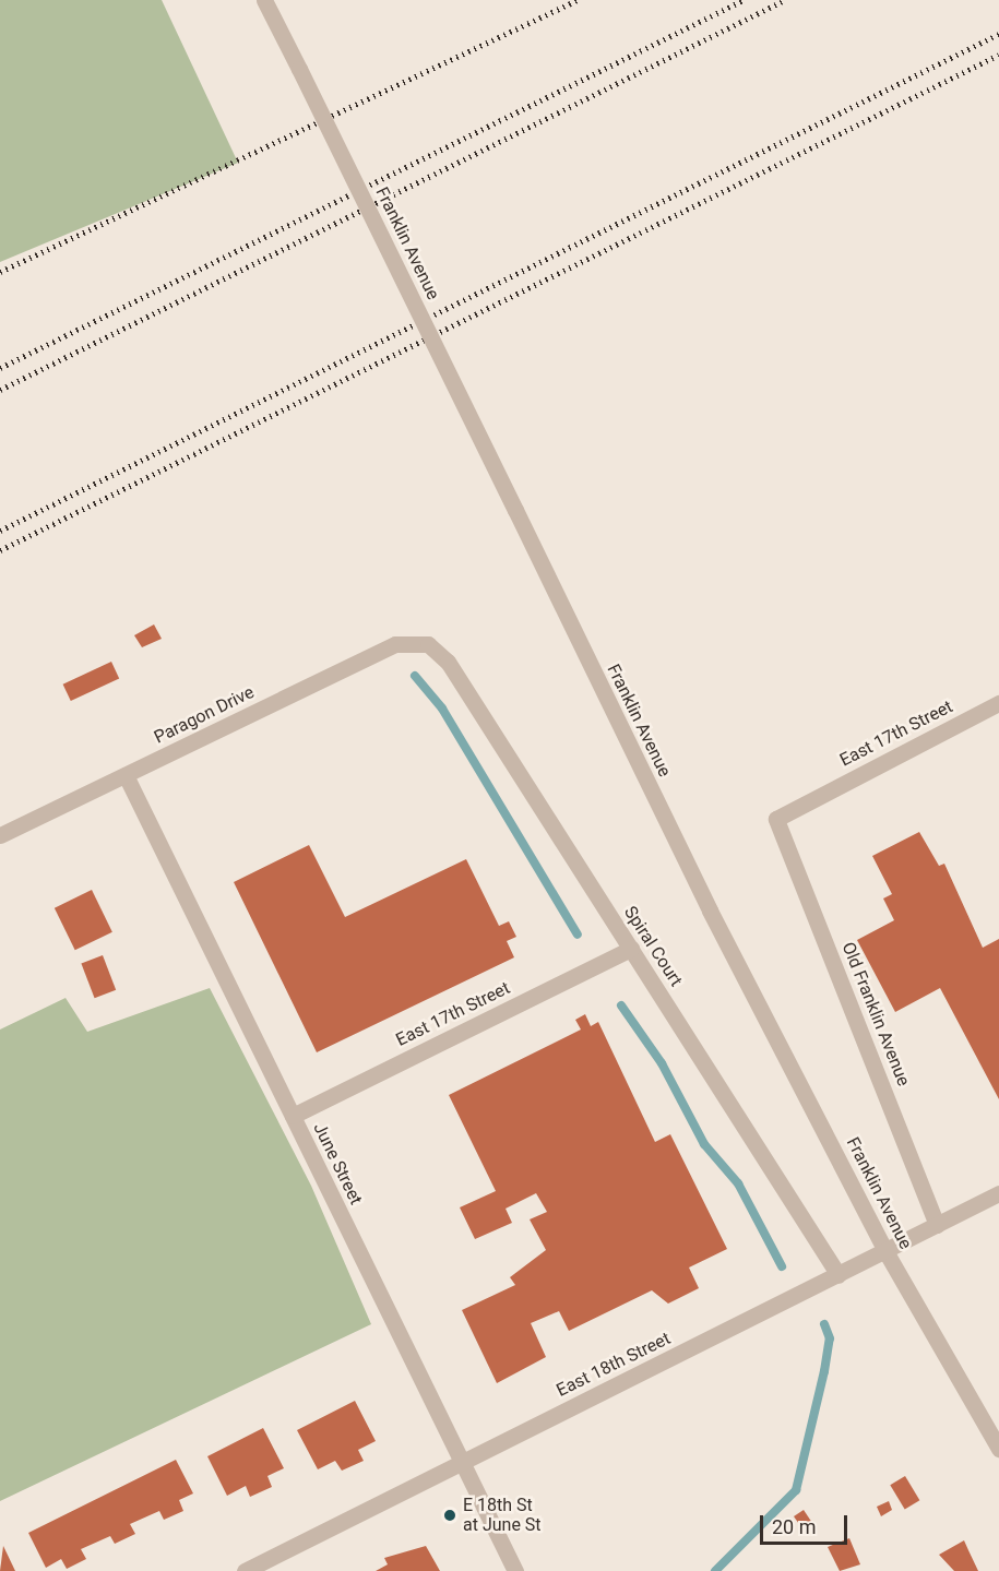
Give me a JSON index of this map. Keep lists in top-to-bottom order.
{
  "streets": {
    "street": [
      "Franklin Avenue",
      "Paragon Drive",
      "East 17th Street",
      "Spiral Court",
      "Old Franklin Avenue",
      "June Street",
      "East 18th Street"
    ]
  },
  "crossings": [
    ["Franklin Avenue", "East 18th Street"],
    ["Paragon Drive", "Spiral Court"],
    ["Paragon Drive", "June Street"],
    ["East 17th Street", "Spiral Court"],
    ["East 17th Street", "Old Franklin Avenue"],
    ["East 17th Street", "June Street"],
    ["Spiral Court", "East 18th Street"],
    ["Old Franklin Avenue", "East 18th Street"],
    ["June Street", "East 18th Street"]
  ],
  "places": ["E 18th St at June St"],
  "scale_bar": "20 m"
}
